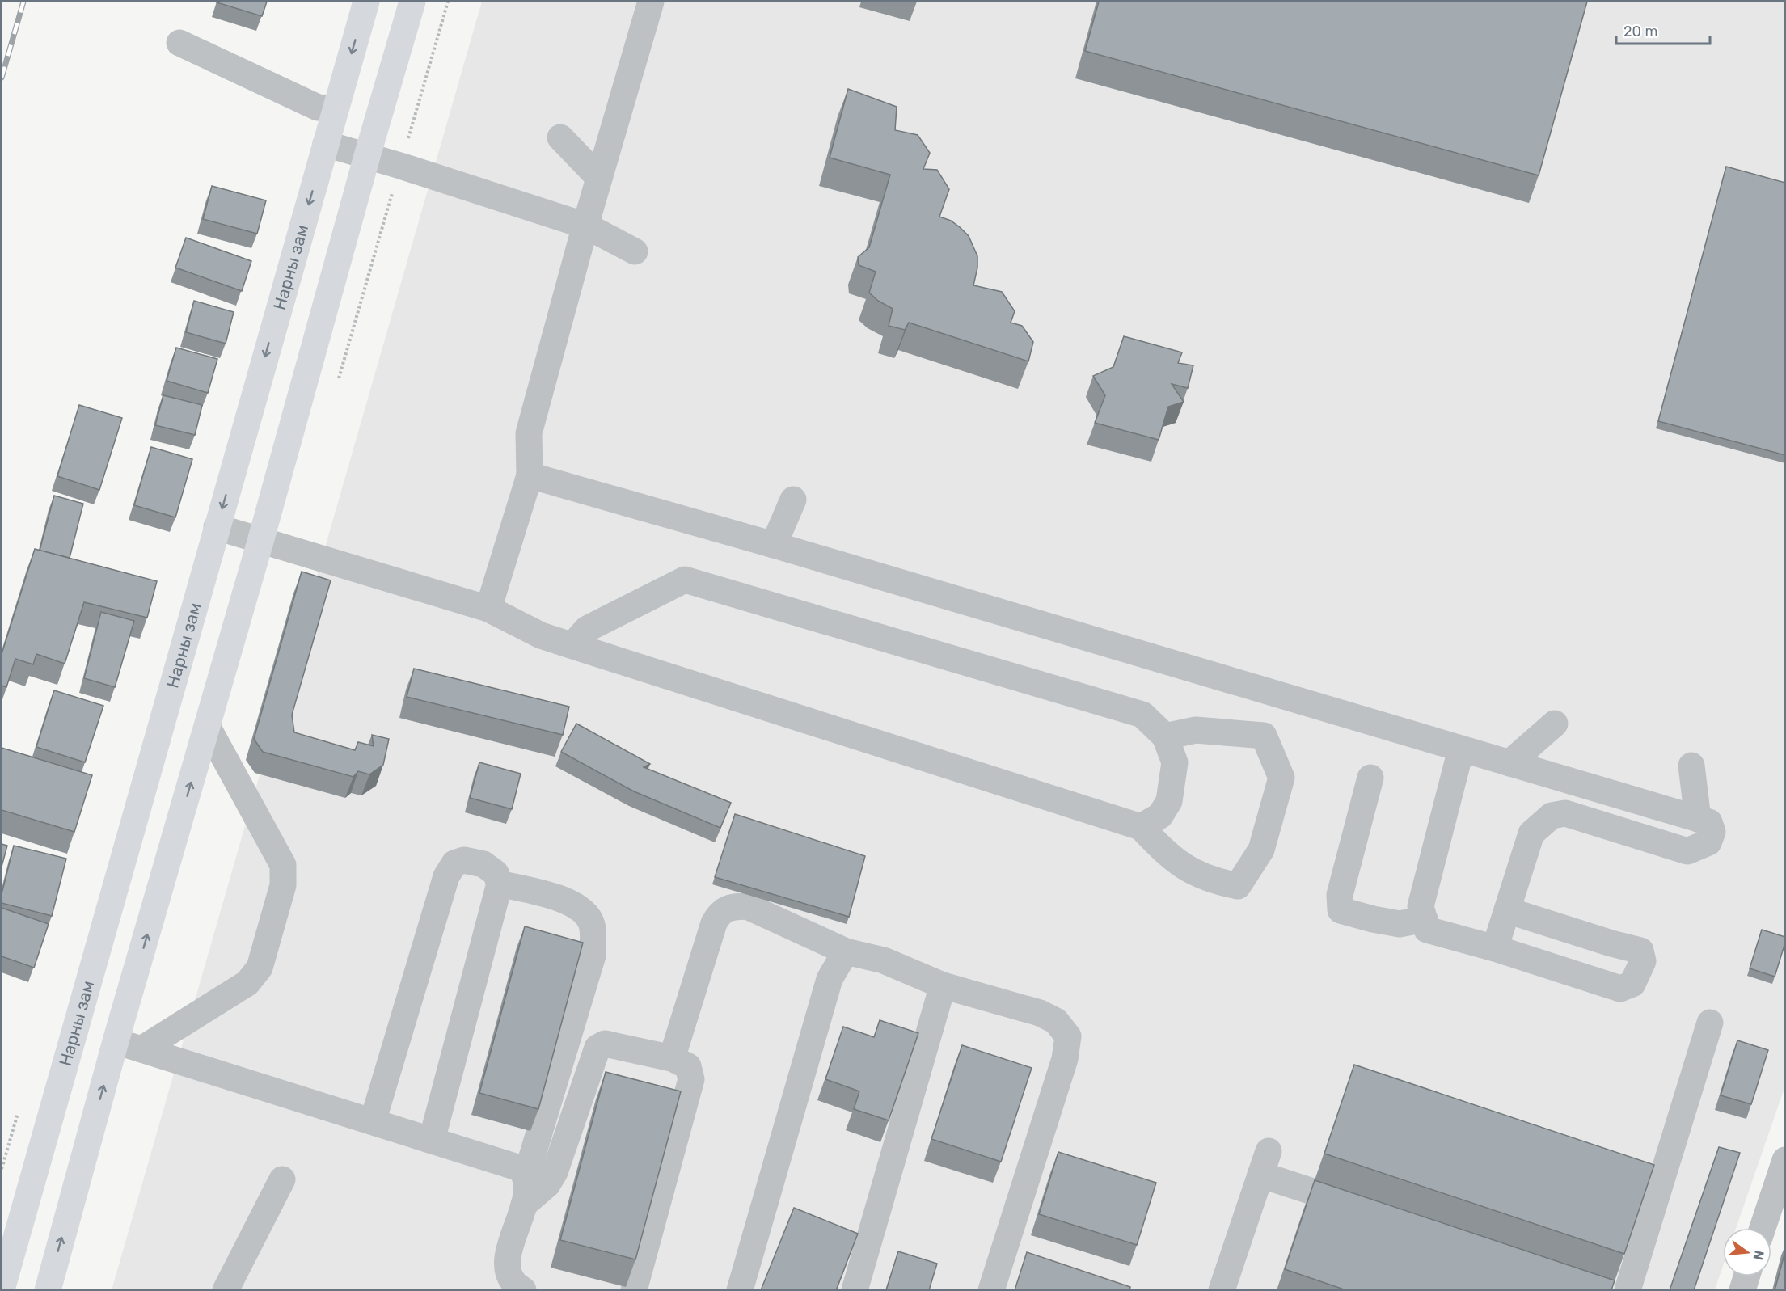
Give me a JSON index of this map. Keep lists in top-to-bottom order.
{
  "streets": {
    "main road": ["Нарны зам"]
  },
  "scale_bar": "20 m",
  "north": "right"
}
